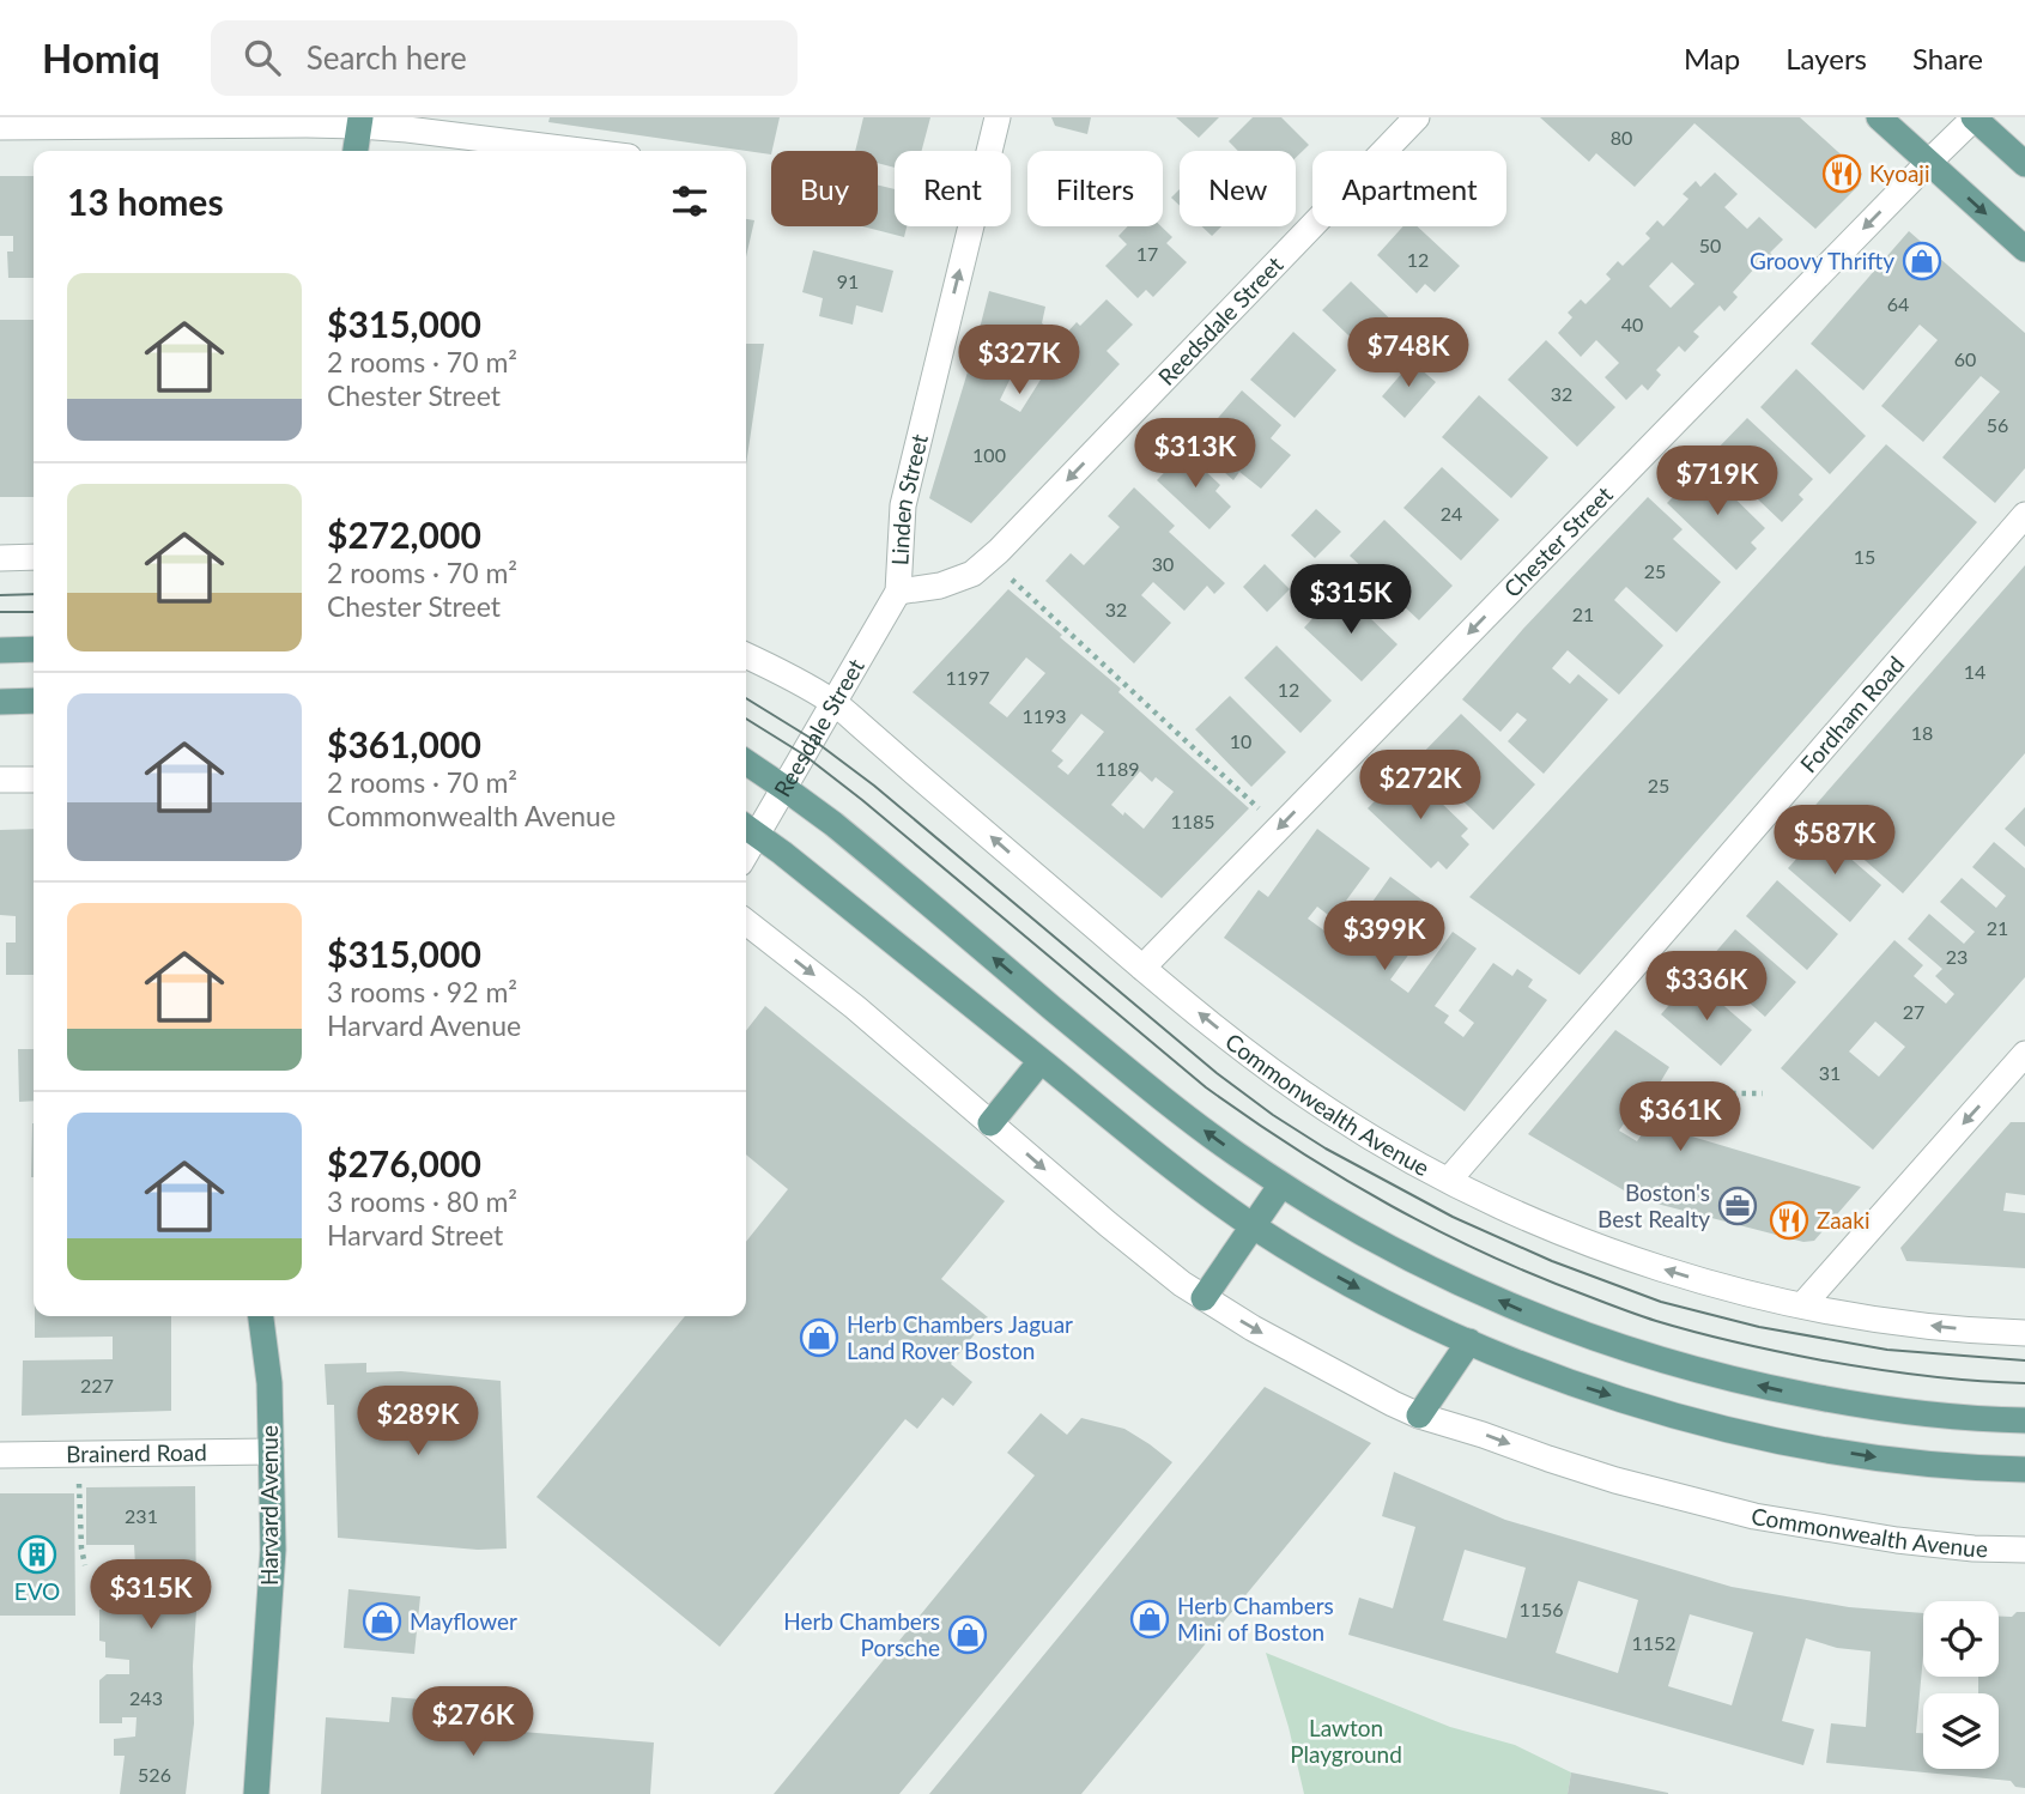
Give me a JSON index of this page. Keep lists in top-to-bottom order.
{
  "streets": {
    "main road": ["Harvard Avenue"],
    "street": [
      "Reedsdale Street",
      "Linden Street",
      "Chester Street",
      "Fordham Road",
      "Reesdale Street",
      "Commonwealth Avenue",
      "Brainerd Road"
    ]
  },
  "crossings": [
    ["Reedsdale Street", "Linden Street"],
    ["Reedsdale Street", "Reesdale Street"],
    ["Linden Street", "Reesdale Street"],
    ["Chester Street", "Commonwealth Avenue"],
    ["Fordham Road", "Commonwealth Avenue"],
    ["Reesdale Street", "Commonwealth Avenue"],
    ["Brainerd Road", "Harvard Avenue"]
  ],
  "one_way": ["Reedsdale Street", "Linden Street", "Chester Street"],
  "parks": ["Lawton Playground"],
  "places": {
    "restaurant": ["Kyoaji", "Zaaki"],
    "shop": [
      "Groovy Thrifty",
      "Herb Chambers Jaguar Land Rover Boston",
      "Herb Chambers Mini of Boston",
      "Mayflower",
      "Herb Chambers Porsche"
    ],
    "office": ["Boston's Best Realty"],
    "building": ["EVO"]
  },
  "house_numbers": [
    "80",
    "50",
    "17",
    "12",
    "91",
    "64",
    "40",
    "60",
    "32",
    "56",
    "100",
    "24",
    "15",
    "30",
    "25",
    "32",
    "21",
    "14",
    "1197",
    "12",
    "1193",
    "18",
    "10",
    "1189",
    "25",
    "1185",
    "21",
    "23",
    "27",
    "31",
    "227",
    "231",
    "1156",
    "1152",
    "243",
    "526"
  ],
  "page": {
    "header": "Homiq",
    "search": "Search here",
    "nav": ["Map", "Layers", "Share"],
    "chip": [
      "Buy",
      "Rent",
      "Filters",
      "New",
      "Apartment"
    ],
    "heading": "13 homes",
    "list": [
      {
        "name": "$315,000",
        "note": "2 rooms · 70 m² · Chester Street"
      },
      {
        "name": "$272,000",
        "note": "2 rooms · 70 m² · Chester Street"
      },
      {
        "name": "$361,000",
        "note": "2 rooms · 70 m² · Commonwealth Avenue"
      },
      {
        "name": "$315,000",
        "note": "3 rooms · 92 m² · Harvard Avenue"
      },
      {
        "name": "$276,000",
        "note": "3 rooms · 80 m² · Harvard Street"
      }
    ],
    "price": [
      "$748K",
      "$327K",
      "$313K",
      "$719K",
      "$315K",
      "$272K",
      "$587K",
      "$399K",
      "$336K",
      "$361K",
      "$289K",
      "$315K",
      "$276K"
    ]
  }
}
